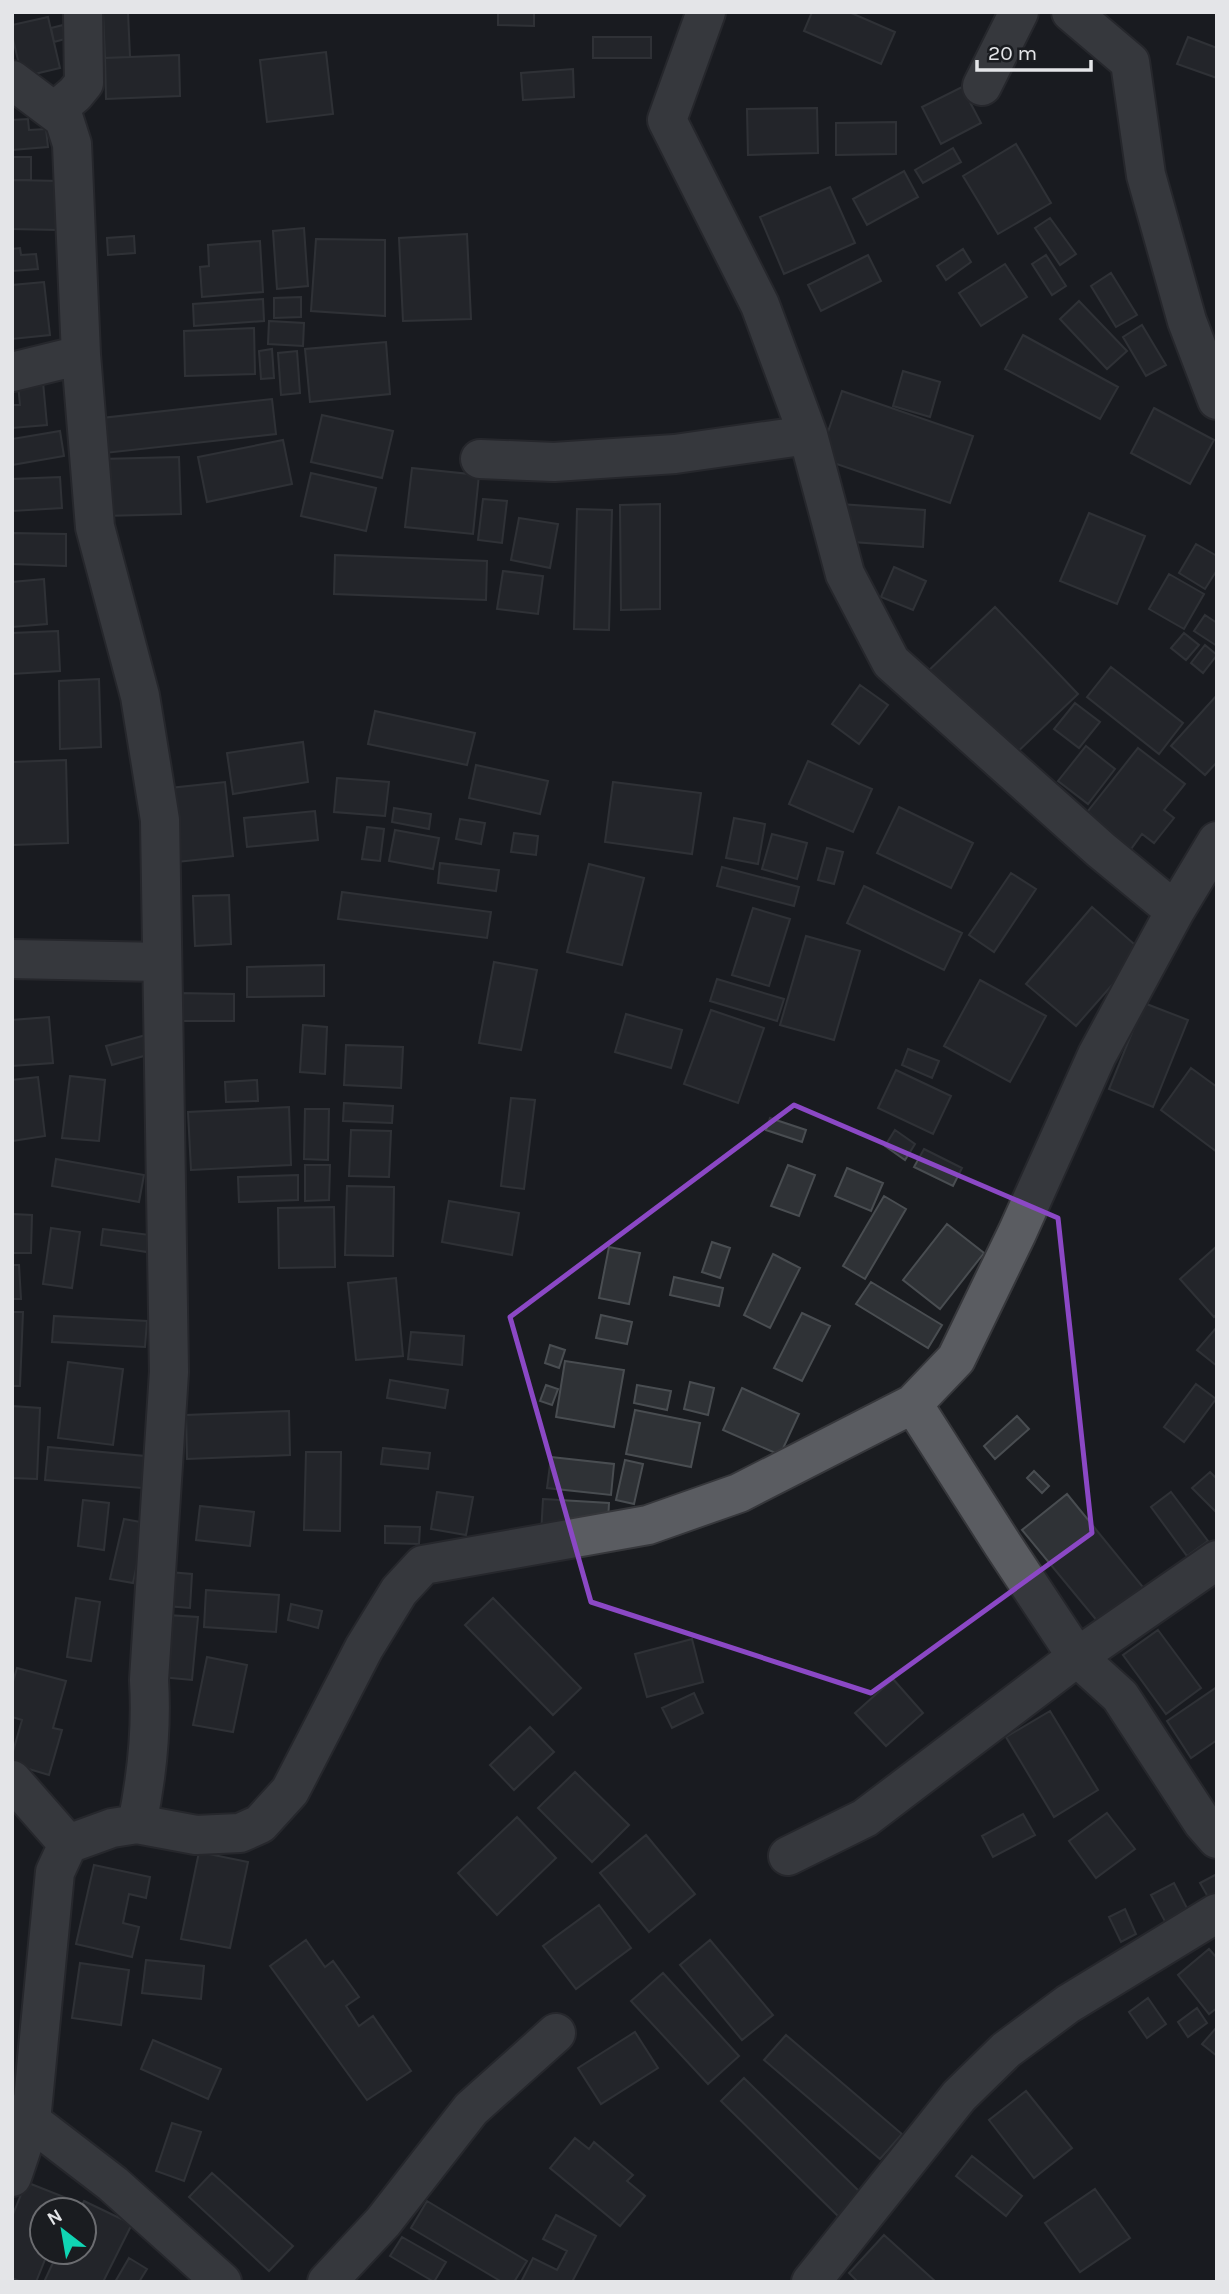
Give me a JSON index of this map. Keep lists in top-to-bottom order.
{
  "scale_bar": "20 m",
  "north": "top left"
}
